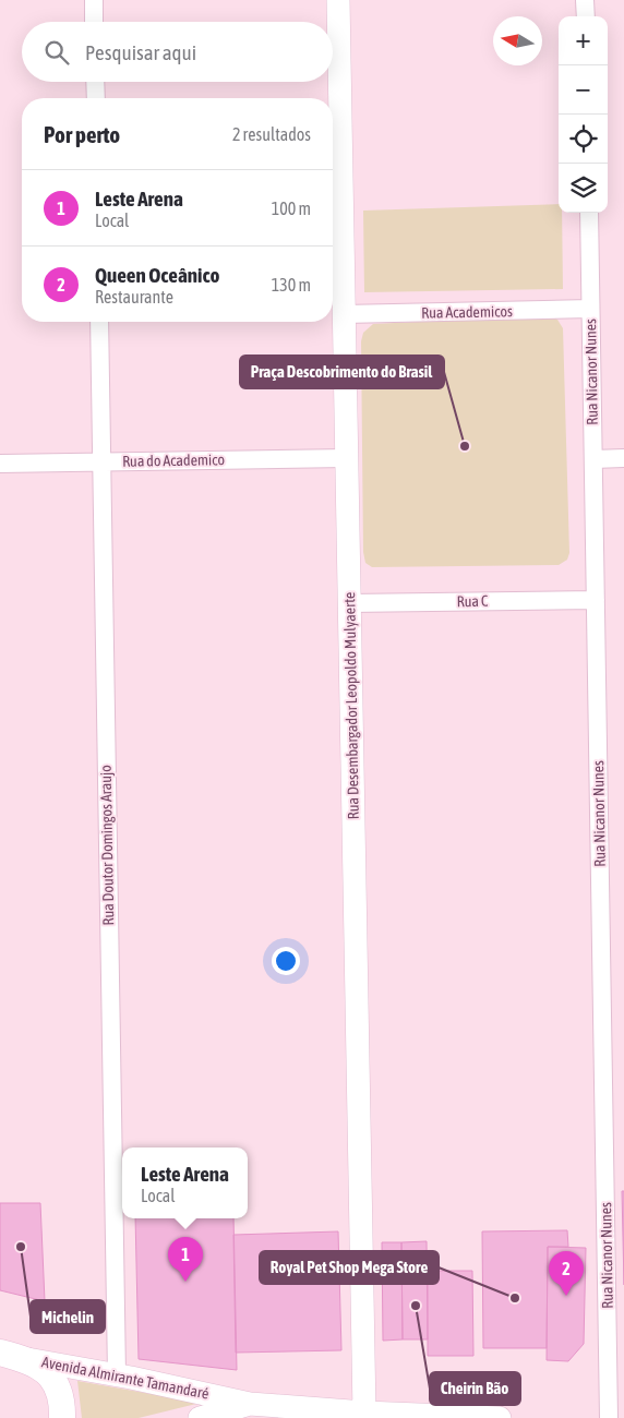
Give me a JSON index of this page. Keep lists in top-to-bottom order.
{
  "streets": {
    "street": [
      "Rua Academicos",
      "Rua Nicanor Nunes",
      "Rua do Academico",
      "Rua C",
      "Rua Desembargador Leopoldo Mulyaerte",
      "Rua Doutor Domingos Araujo",
      "Avenida Almirante Tamandaré"
    ]
  },
  "crossings": [
    ["Rua Academicos", "Rua Nicanor Nunes"],
    ["Rua Academicos", "Rua Desembargador Leopoldo Mulyaerte"],
    ["Rua Nicanor Nunes", "Rua C"],
    ["Rua do Academico", "Rua Desembargador Leopoldo Mulyaerte"],
    ["Rua do Academico", "Rua Doutor Domingos Araujo"],
    ["Rua C", "Rua Desembargador Leopoldo Mulyaerte"],
    ["Rua Desembargador Leopoldo Mulyaerte", "Avenida Almirante Tamandaré"],
    ["Rua Doutor Domingos Araujo", "Avenida Almirante Tamandaré"]
  ],
  "places": [
    "Praça Descobrimento do Brasil",
    "Michelin",
    "Royal Pet Shop Mega Store",
    "Cheirin Bão"
  ],
  "north": "left",
  "page": {
    "map_buttons": ["+", "−"],
    "search": "Pesquisar aqui",
    "heading": ["Por perto", "2 resultados"],
    "list": [
      {
        "mark": "1",
        "name": "Leste Arena",
        "note": "Local",
        "value": "100 m"
      },
      {
        "mark": "2",
        "name": "Queen Oceânico",
        "note": "Restaurante",
        "value": "130 m"
      }
    ],
    "popup": ["Leste Arena", "Local"],
    "pins": ["1", "2"]
  }
}
